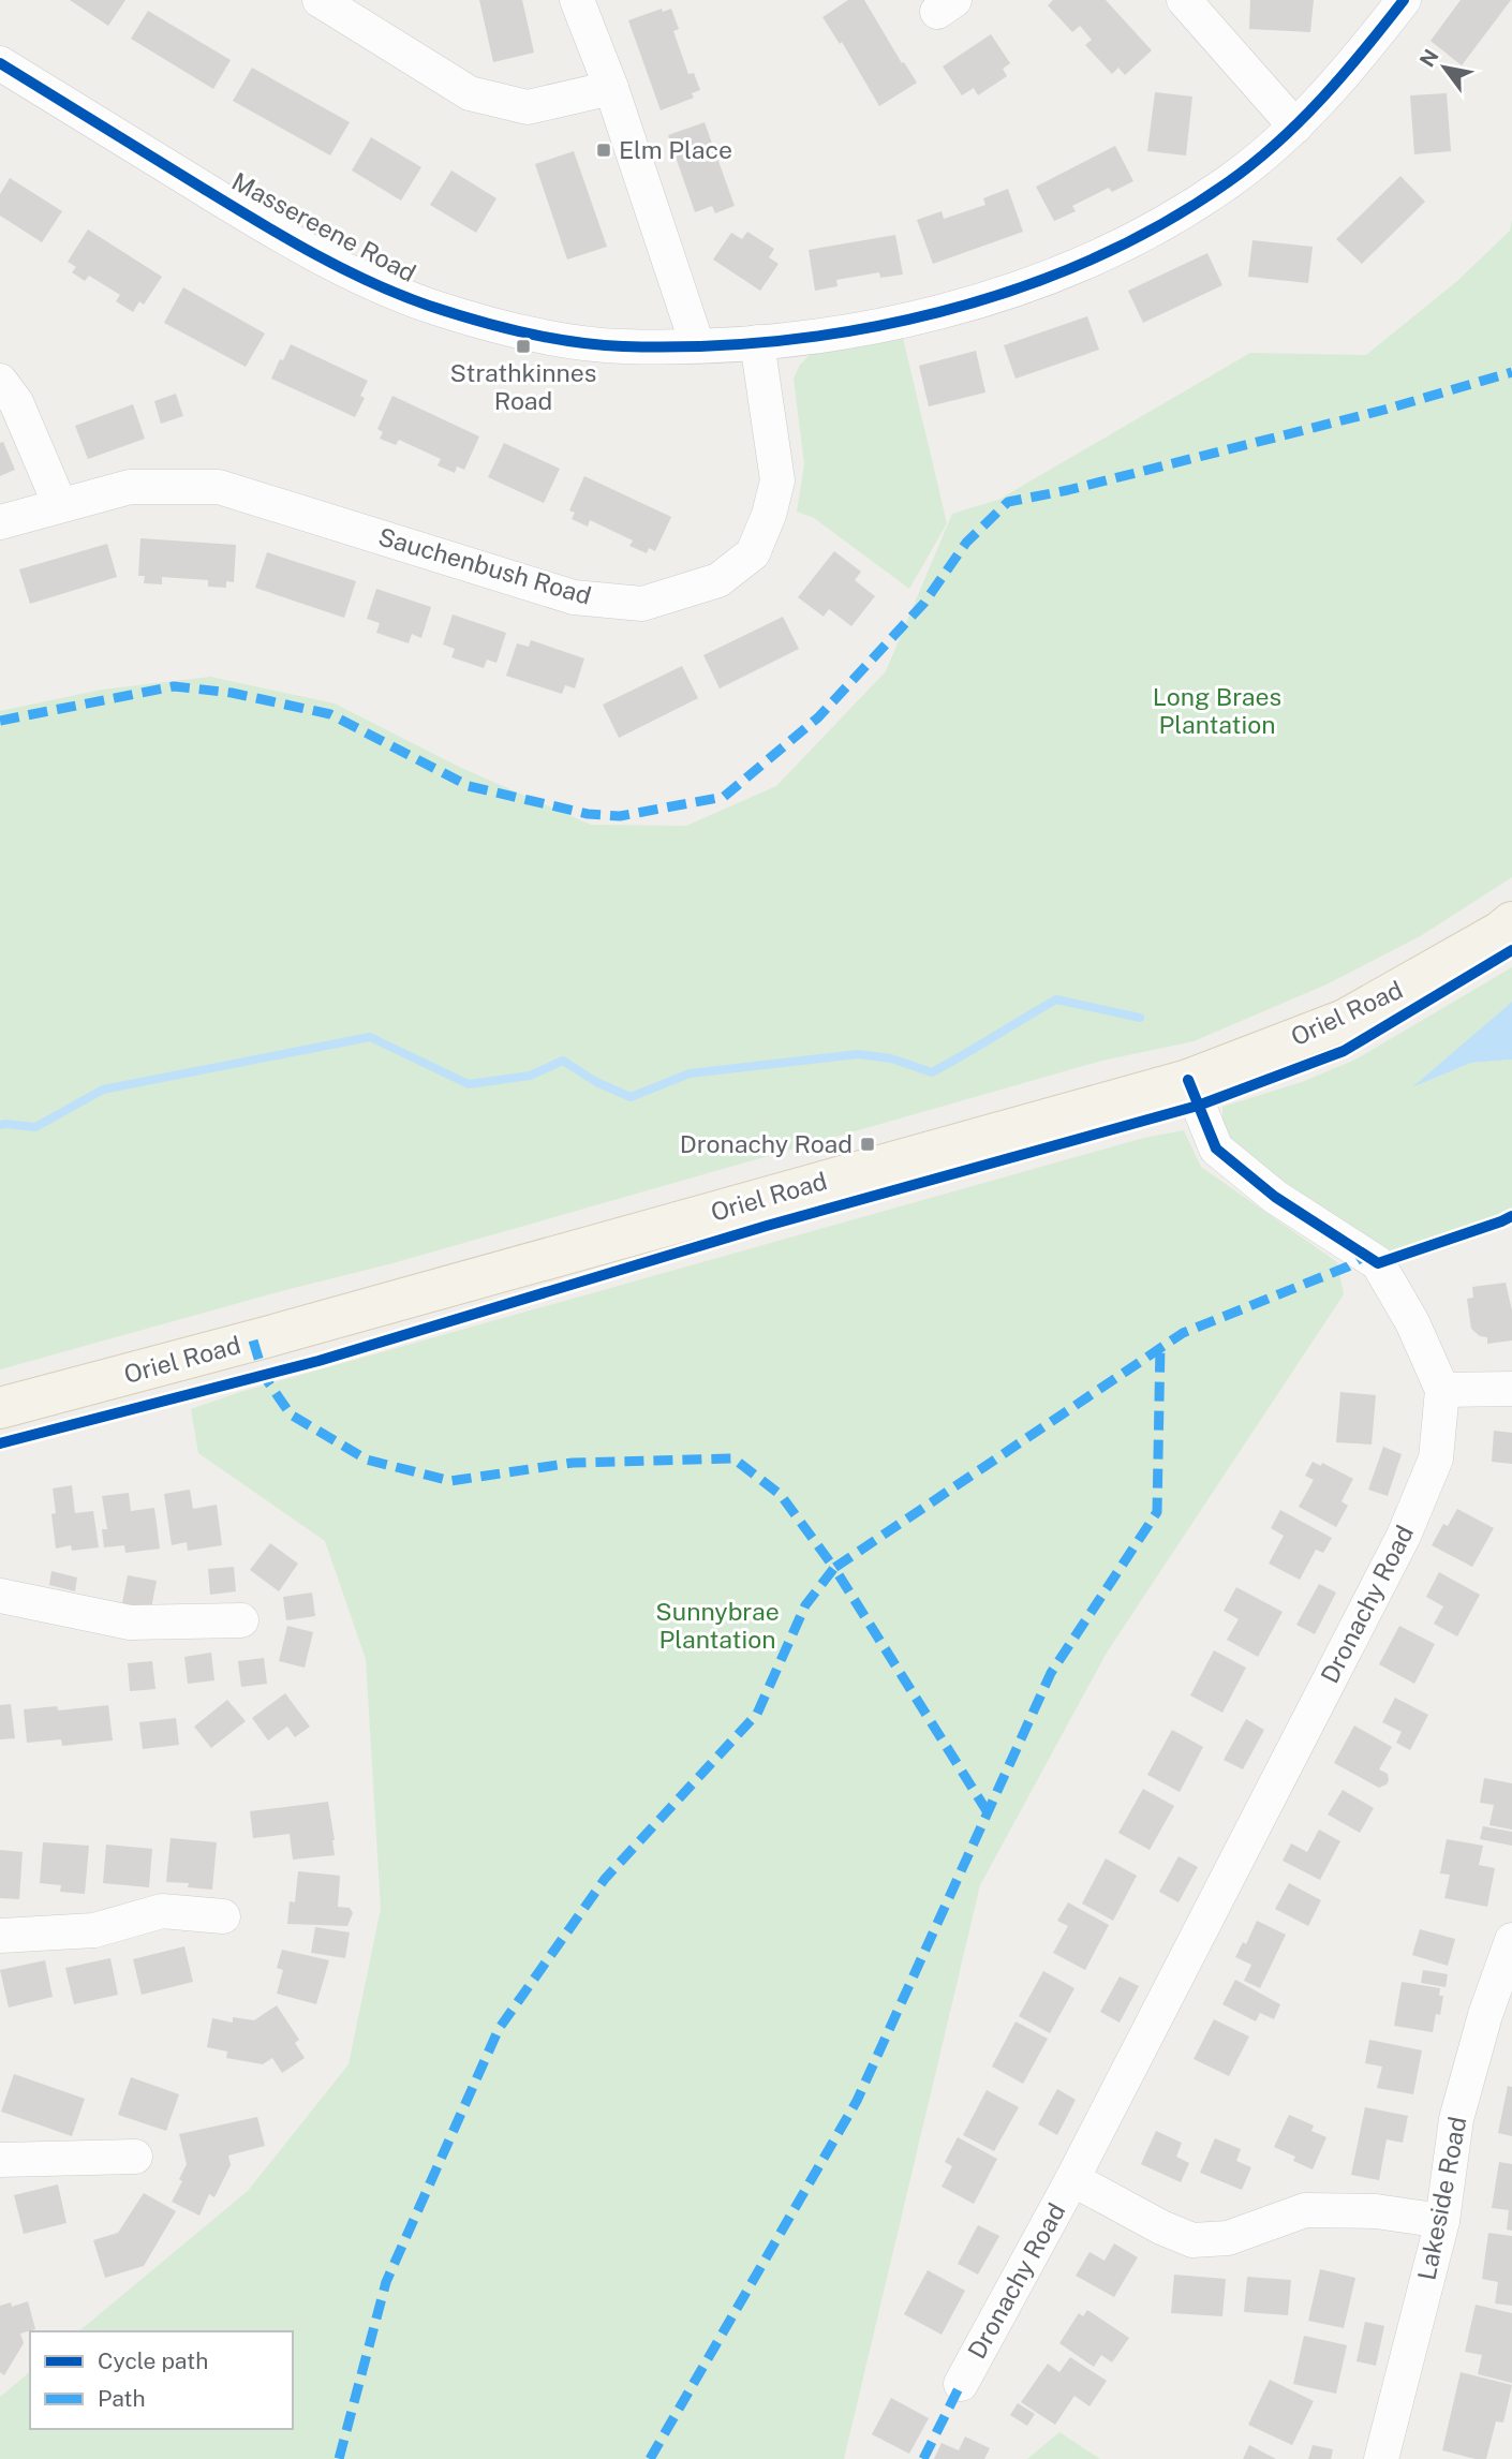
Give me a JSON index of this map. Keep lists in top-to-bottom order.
{
  "streets": {
    "main road": ["Oriel Road"],
    "street": [
      "Massereene Road",
      "Sauchenbush Road",
      "Dronachy Road",
      "Lakeside Road"
    ]
  },
  "crossings": [
    ["Massereene Road", "Sauchenbush Road"],
    ["Oriel Road", "Dronachy Road"],
    ["Dronachy Road", "Lakeside Road"]
  ],
  "parks": ["Long Braes Plantation", "Sunnybrae Plantation"],
  "places": {
    "transit": ["Elm Place", "Strathkinnes Road", "Dronachy Road"]
  },
  "legend": ["Cycle path", "Path"],
  "north": "top left"
}
